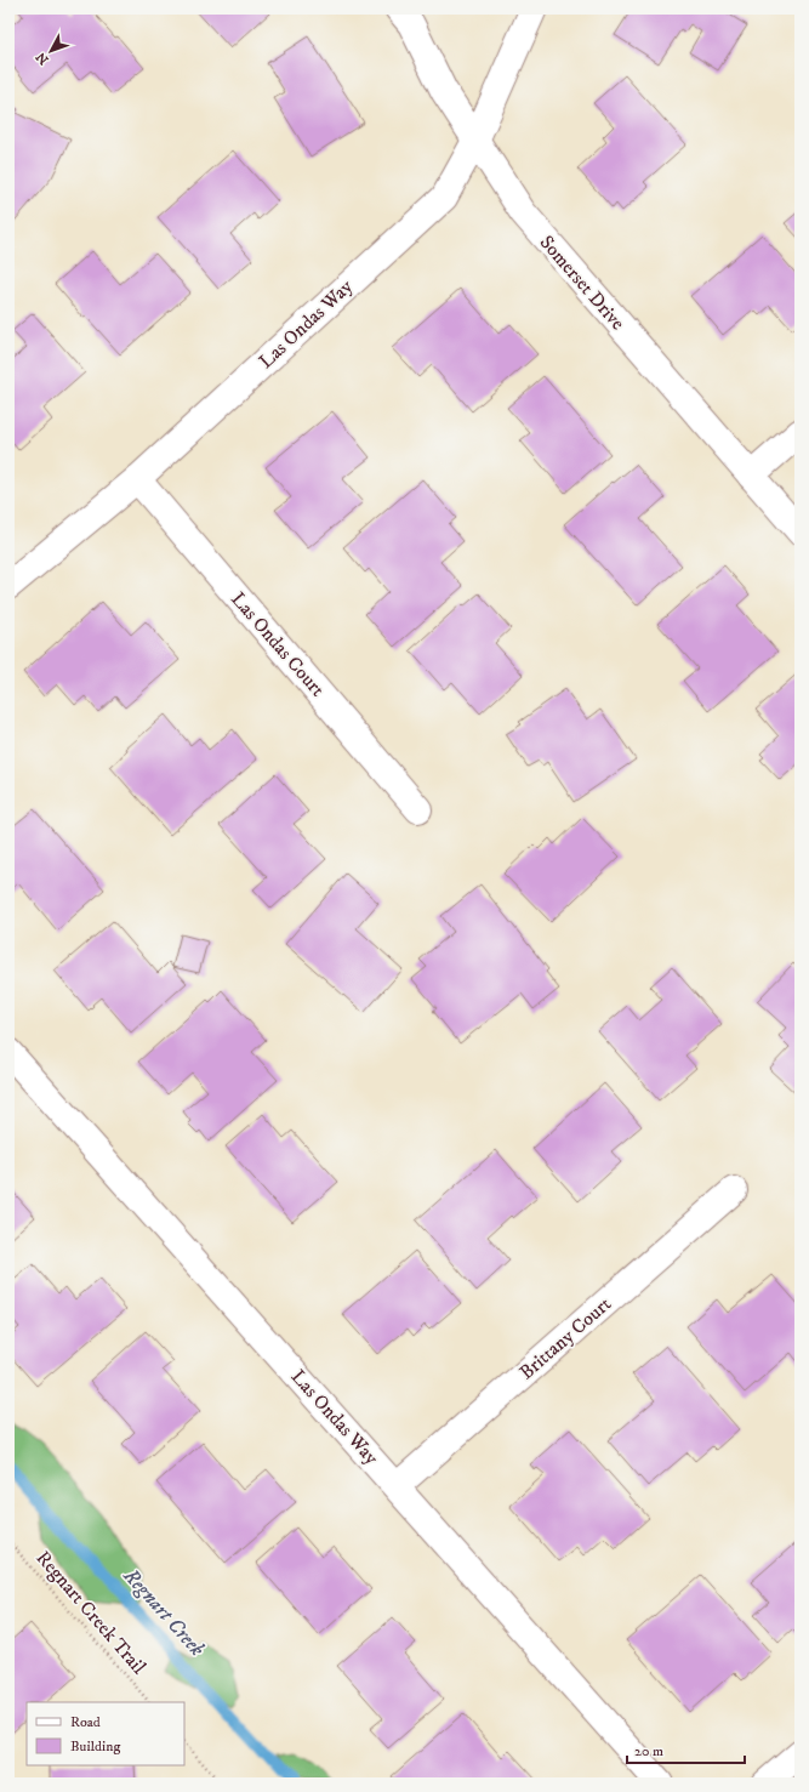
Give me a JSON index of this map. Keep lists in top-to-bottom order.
{
  "streets": {
    "street": [
      "Somerset Drive",
      "Las Ondas Way",
      "Las Ondas Court",
      "Brittany Court"
    ],
    "path": ["Regnart Creek Trail"]
  },
  "crossings": [
    ["Somerset Drive", "Las Ondas Way"],
    ["Las Ondas Way", "Las Ondas Court"],
    ["Las Ondas Way", "Brittany Court"]
  ],
  "water": ["Regnart Creek"],
  "legend": ["Road", "Building"],
  "scale_bar": "20 m",
  "north": "bottom left"
}
